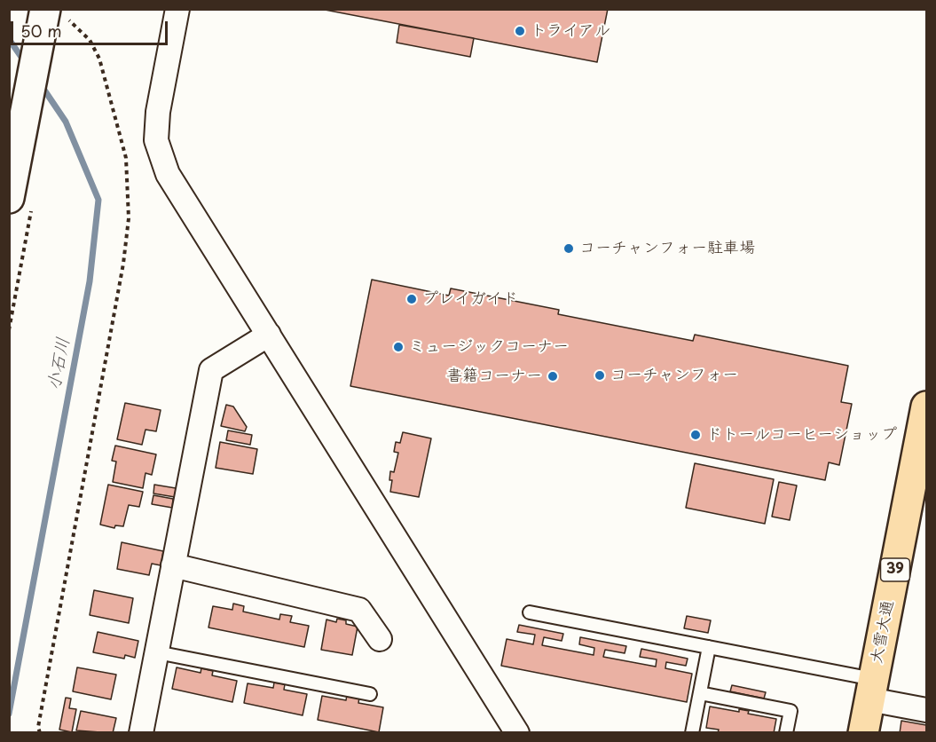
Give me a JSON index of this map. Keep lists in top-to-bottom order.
{
  "streets": {
    "highway": ["39", "大雪大通"]
  },
  "water": ["小石川"],
  "places": [
    "トライアル",
    "コーチャンフォー駐車場",
    "プレイガイド",
    "ミュージックコーナー",
    "コーチャンフォー",
    "書籍コーナー",
    "ドトールコーヒーショップ"
  ],
  "scale_bar": "50 m"
}
